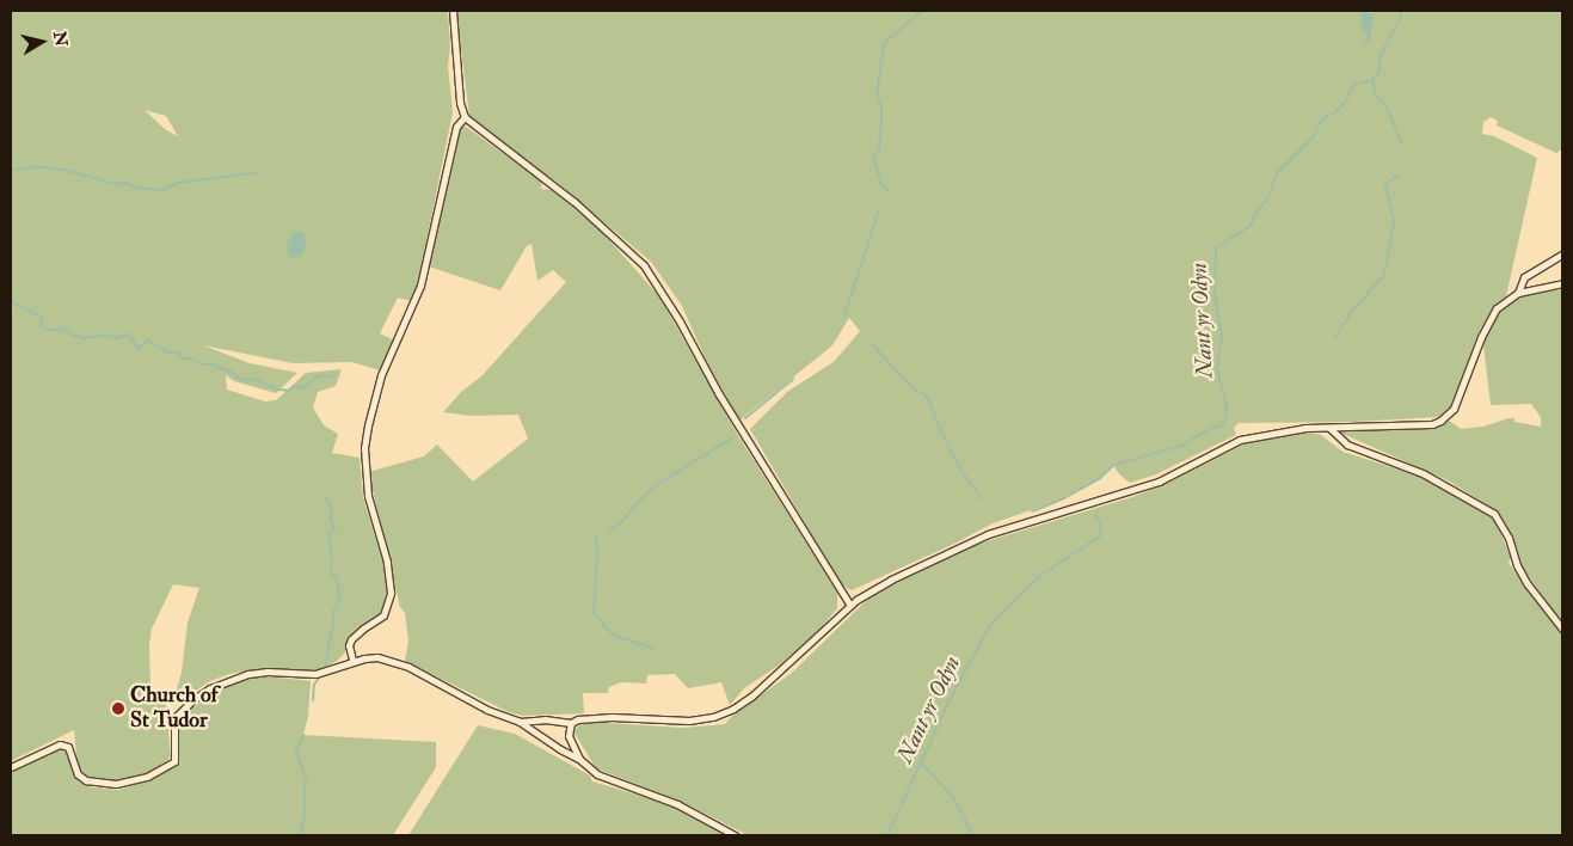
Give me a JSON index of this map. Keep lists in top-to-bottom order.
{
  "water": ["Nant yr Odyn"],
  "places": ["Church of St Tudor"],
  "north": "right"
}
